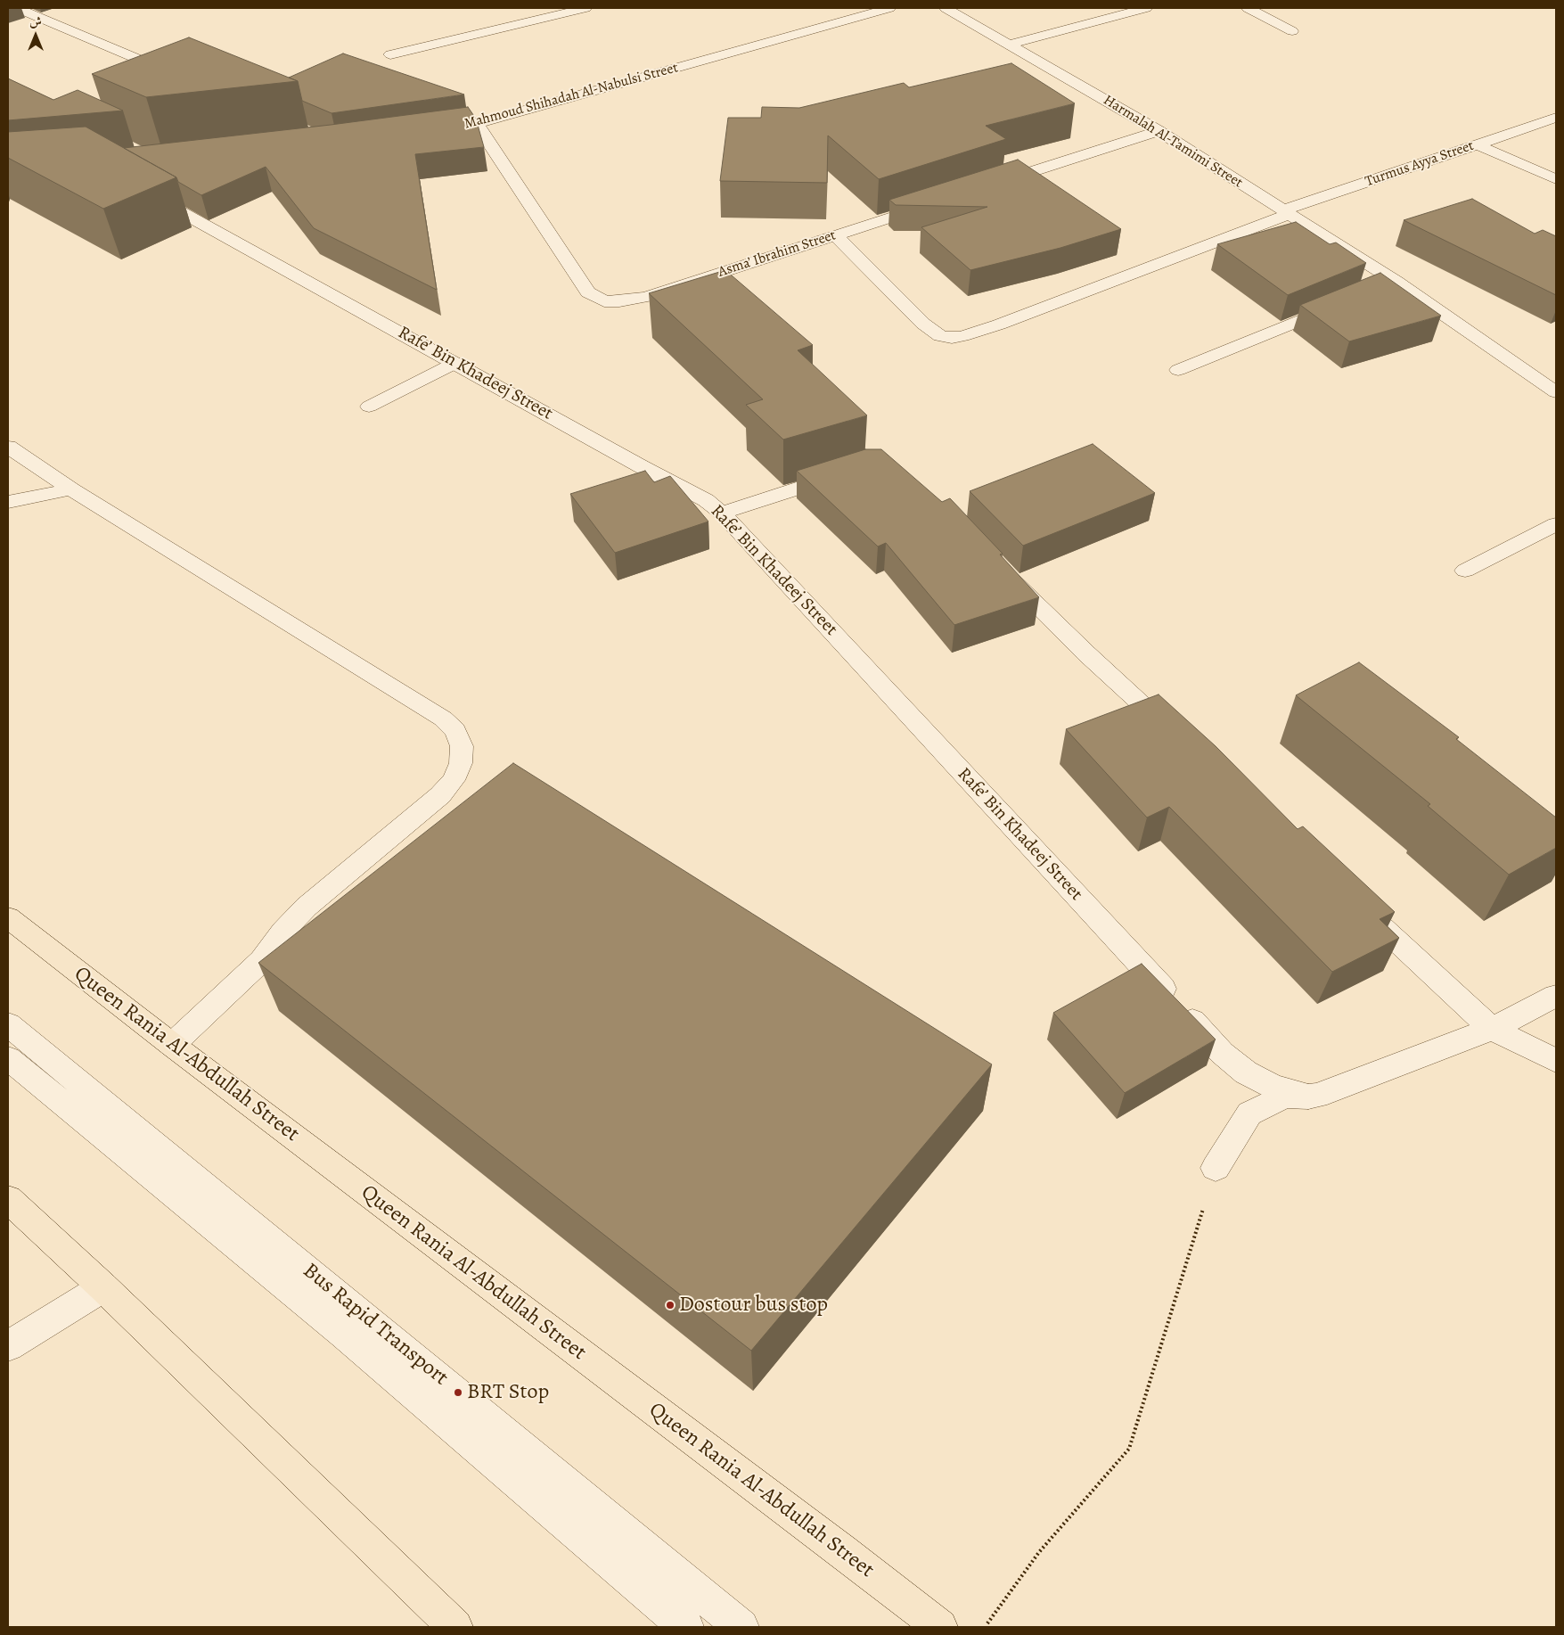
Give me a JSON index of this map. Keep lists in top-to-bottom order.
{
  "streets": {
    "main road": ["Queen Rania Al-Abdullah Street"],
    "street": [
      "Mahmoud Shihadah Al-Nabulsi Street",
      "Harmalah Al-Tamimi Street",
      "Turmus Ayya Street",
      "Asma’ Ibrahim Street",
      "Rafe’ Bin Khadeej Street",
      "Bus Rapid Transport"
    ]
  },
  "crossings": [
    ["Mahmoud Shihadah Al-Nabulsi Street", "Asma’ Ibrahim Street"],
    ["Harmalah Al-Tamimi Street", "Turmus Ayya Street"],
    ["Turmus Ayya Street", "Asma’ Ibrahim Street"]
  ],
  "places": ["Dostour bus stop", "BRT Stop"],
  "north": "top"
}
